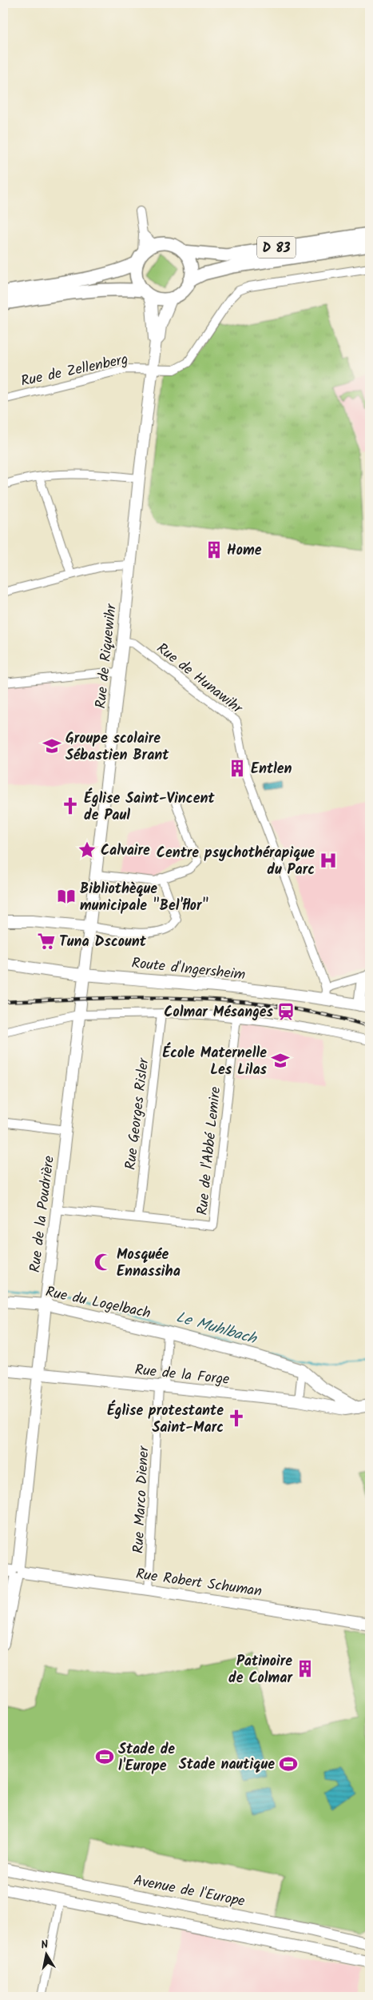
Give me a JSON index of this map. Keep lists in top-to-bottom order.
{
  "streets": {
    "main road": ["D 83"],
    "street": [
      "Rue de Zellenberg",
      "Rue de Riquewihr",
      "Rue de Hunawihr",
      "Route d'Ingersheim",
      "Rue Georges Risler",
      "Rue de l'Abbé Lemire",
      "Rue de la Poudrière",
      "Rue du Logelbach",
      "Rue de la Forge",
      "Rue Marco Diener",
      "Rue Robert Schuman",
      "Avenue de l'Europe"
    ]
  },
  "crossings": [
    ["D 83", "Rue de Riquewihr"],
    ["Rue de Zellenberg", "Rue de Riquewihr"],
    ["Rue de Riquewihr", "Rue de Hunawihr"],
    ["Rue de Riquewihr", "Route d'Ingersheim"],
    ["Rue de Riquewihr", "Rue de la Poudrière"],
    ["Rue de Hunawihr", "Route d'Ingersheim"],
    ["Route d'Ingersheim", "Rue de la Poudrière"],
    ["Rue Georges Risler", "Rue de l'Abbé Lemire"],
    ["Rue de l'Abbé Lemire", "Rue de la Poudrière"],
    ["Rue de la Poudrière", "Rue du Logelbach"],
    ["Rue de la Poudrière", "Rue de la Forge"],
    ["Rue de la Poudrière", "Rue Robert Schuman"],
    ["Rue du Logelbach", "Rue de la Forge"],
    ["Rue du Logelbach", "Rue Marco Diener"],
    ["Rue de la Forge", "Rue Marco Diener"],
    ["Rue Marco Diener", "Rue Robert Schuman"]
  ],
  "water": ["Le Muhlbach"],
  "places": {
    "building": ["Home", "Entlen", "Patinoire de Colmar"],
    "school or university": ["Groupe scolaire Sébastien Brant", "École Maternelle Les Lilas"],
    "church": ["Église Saint-Vincent de Paul", "Église protestante Saint-Marc"],
    "place": ["Calvaire"],
    "hospital": ["Centre psychothérapique du Parc"],
    "library": ["Bibliothèque municipale \"Bel'flor\""],
    "supermarket": ["Tuna Dscount"],
    "station": ["Colmar Mésanges"],
    "mosque": ["Mosquée Ennassiha"],
    "sports": ["Stade de l'Europe", "Stade nautique"]
  },
  "north": "top"
}
